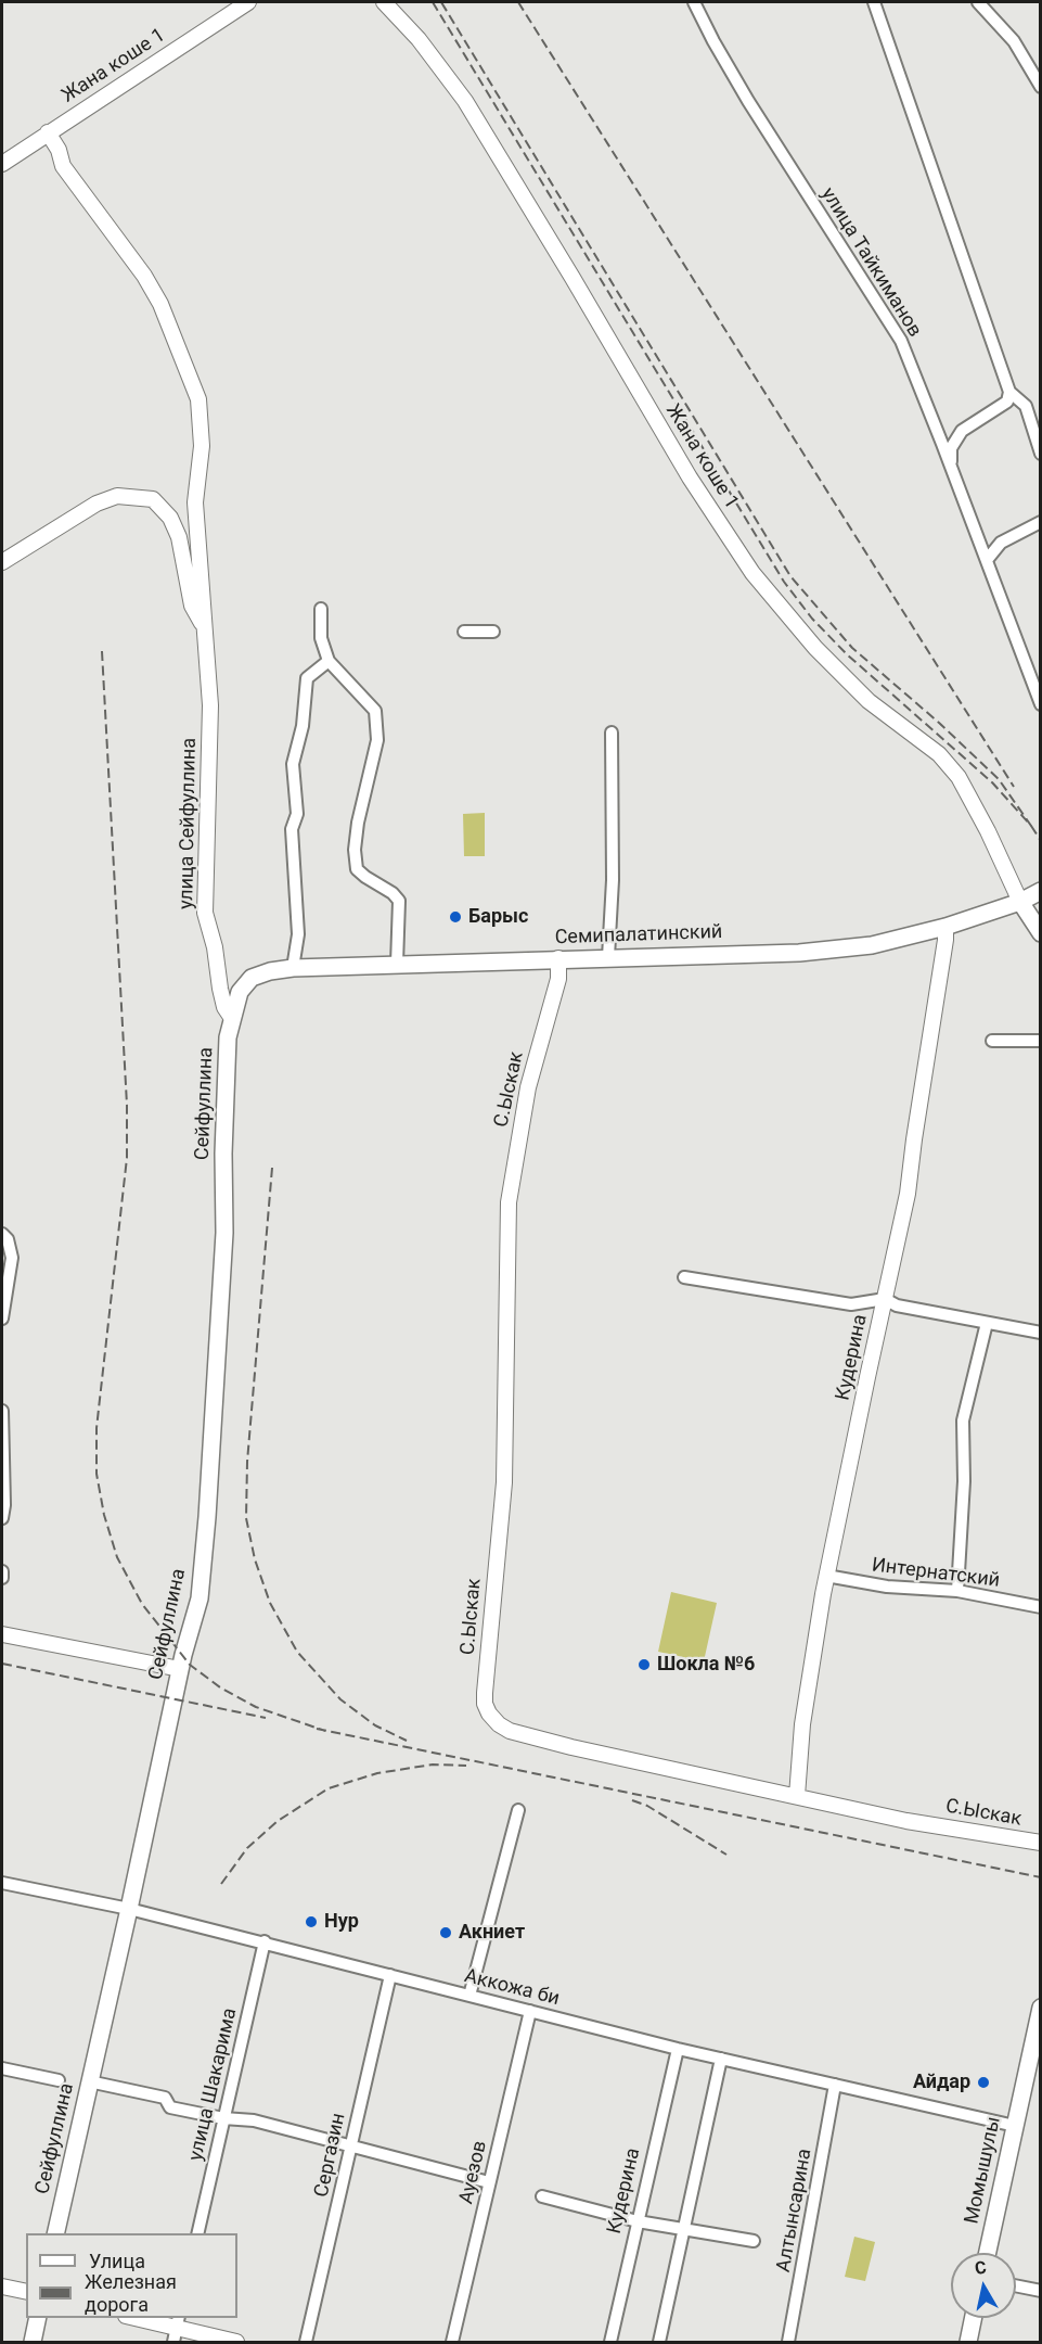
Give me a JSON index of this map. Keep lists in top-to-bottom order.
{
  "streets": {
    "main road": ["Семипалатинский", "Сейфуллина", "Момышулы"],
    "street": [
      "Жана коше 1",
      "улица Тайкиманов",
      "улица Сейфуллина",
      "С.Ыскак",
      "Кудерина",
      "Интернатский",
      "Аккожа би",
      "улица Шакарима",
      "Сергазин",
      "Ауезов",
      "Алтынсарина"
    ]
  },
  "crossings": [
    ["Жана коше 1", "улица Сейфуллина"],
    ["Жана коше 1", "Семипалатинский"],
    ["улица Сейфуллина", "Сейфуллина"],
    ["Семипалатинский", "С.Ыскак"],
    ["Семипалатинский", "Сейфуллина"],
    ["Семипалатинский", "Кудерина"],
    ["С.Ыскак", "Кудерина"],
    ["Сейфуллина", "Аккожа би"],
    ["Кудерина", "Интернатский"],
    ["Кудерина", "Аккожа би"],
    ["Аккожа би", "улица Шакарима"],
    ["Аккожа би", "Сергазин"],
    ["Аккожа би", "Момышулы"],
    ["Аккожа би", "Ауезов"],
    ["Аккожа би", "Алтынсарина"]
  ],
  "places": [
    "Барыс",
    "Шокла №6",
    "Нур",
    "Акниет",
    "Айдар"
  ],
  "legend": ["Улица", "Железная дорога"],
  "north": "top"
}
